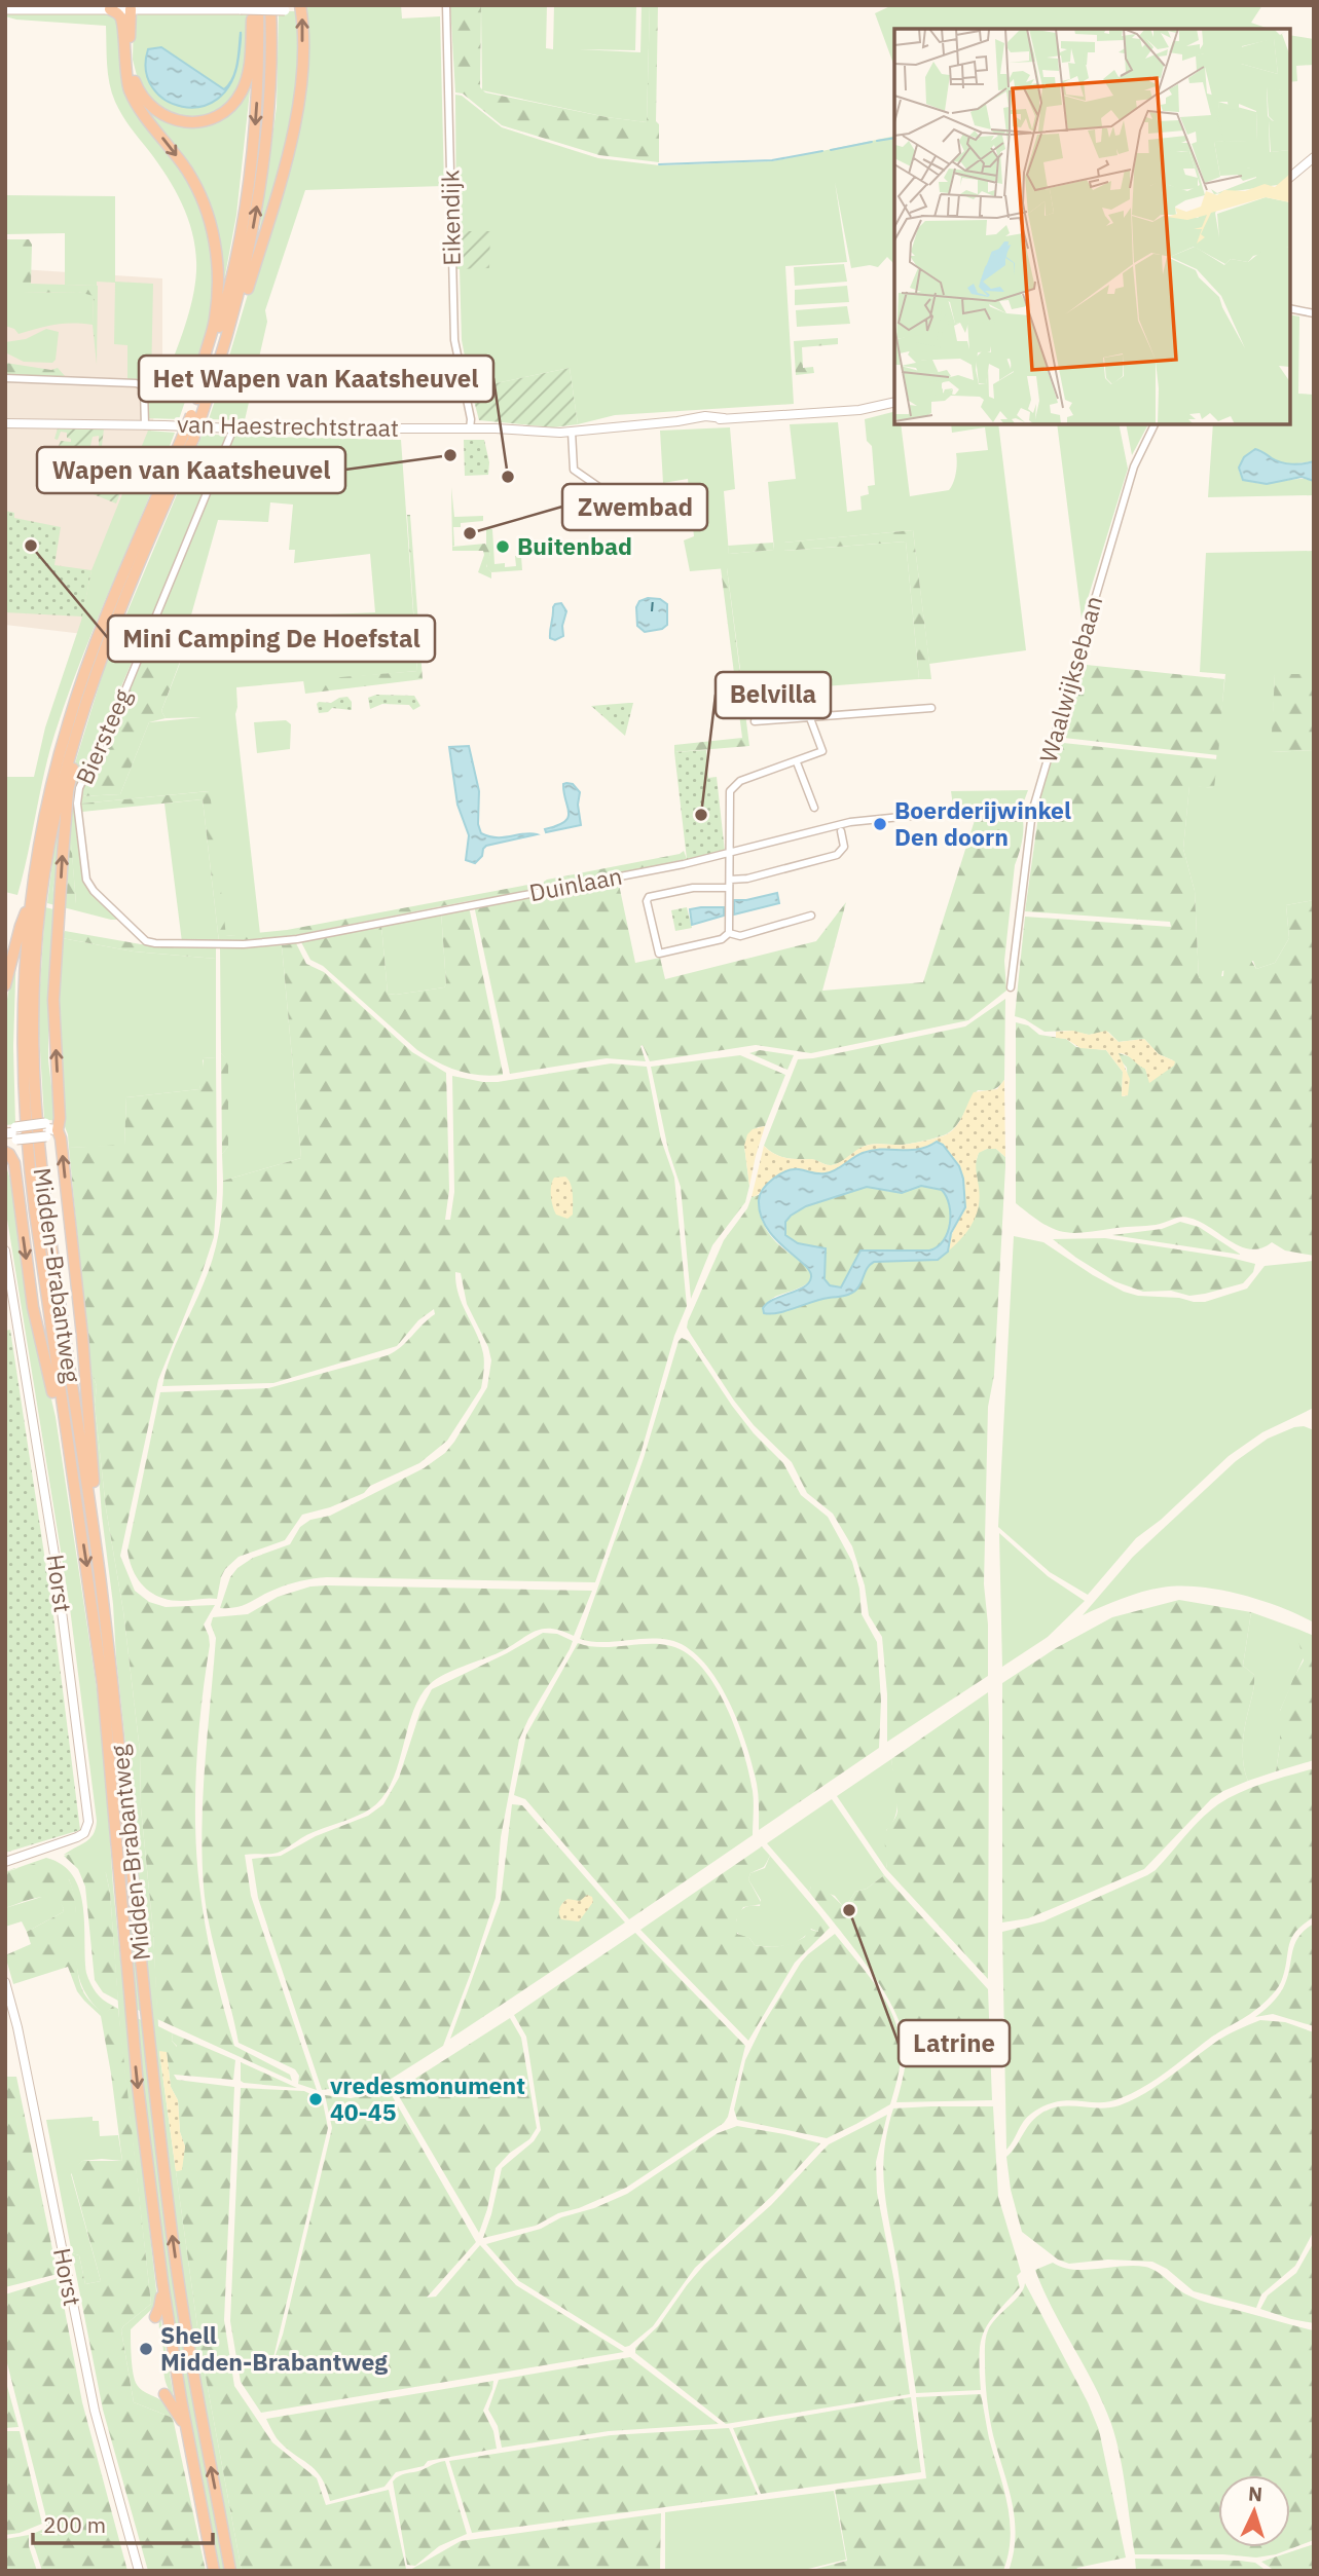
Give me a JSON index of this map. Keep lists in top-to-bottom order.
{
  "streets": {
    "highway": ["Midden-Brabantweg"],
    "street": [
      "Eikendijk",
      "van Haestrechtstraat",
      "Waalwijksebaan",
      "Biersteeg",
      "Duinlaan",
      "Horst"
    ]
  },
  "crossings": [
    ["Eikendijk", "van Haestrechtstraat"],
    ["van Haestrechtstraat", "Biersteeg"],
    ["Waalwijksebaan", "Duinlaan"],
    ["Biersteeg", "Duinlaan"]
  ],
  "places": [
    "Wapen van Kaatsheuvel",
    "Het Wapen van Kaatsheuvel",
    "Zwembad",
    "Mini Camping De Hoefstal",
    "Buitenbad",
    "Belvilla",
    "Boerderijwinkel Den doorn",
    "Latrine",
    "vredesmonument 40-45",
    "Shell Midden-Brabantweg"
  ],
  "scale_bar": "200 m",
  "north": "top"
}
